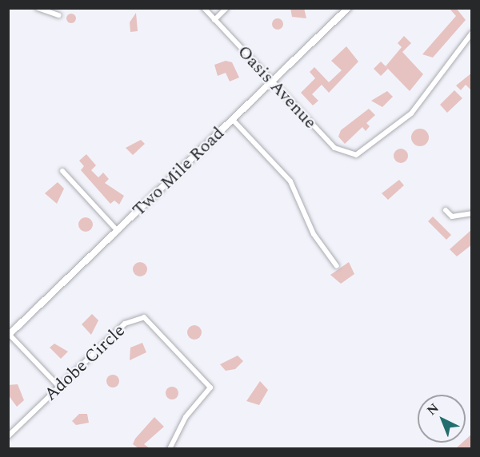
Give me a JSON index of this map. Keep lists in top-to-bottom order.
{
  "streets": {
    "main road": ["Two Mile Road"],
    "street": ["Oasis Avenue", "Adobe Circle"]
  },
  "crossings": [
    ["Oasis Avenue", "Two Mile Road"]
  ],
  "north": "top left"
}
